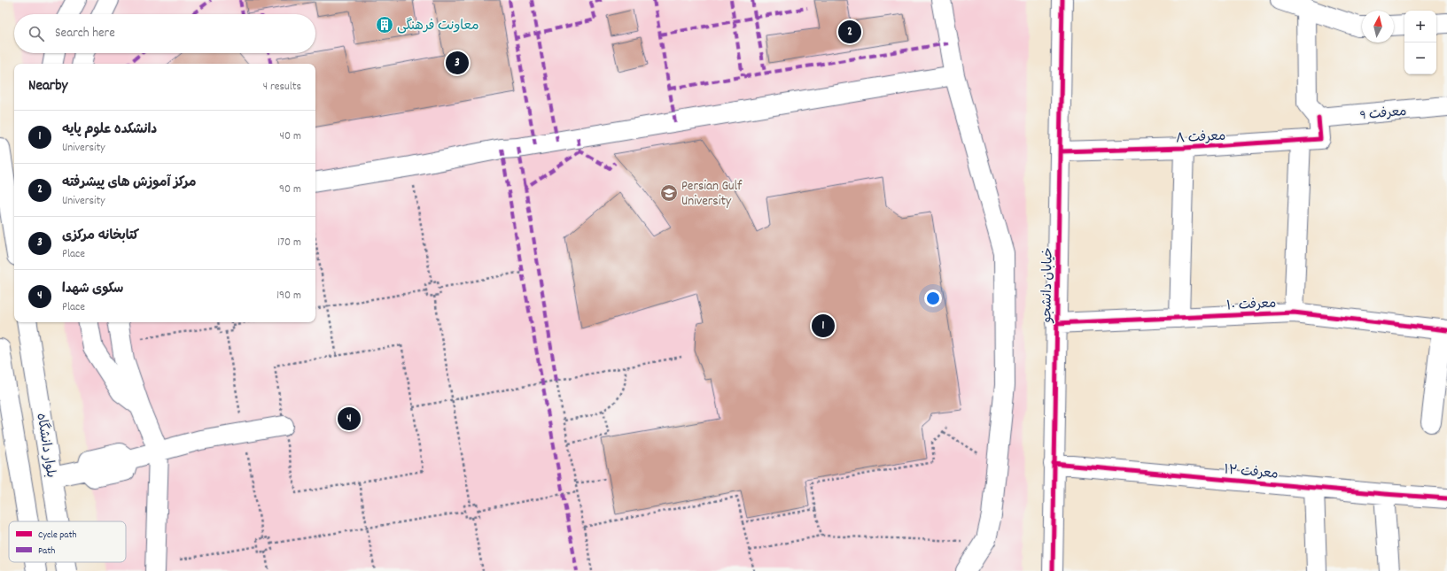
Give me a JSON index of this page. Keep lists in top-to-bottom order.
{
  "streets": {
    "street": [
      "معرفت 9",
      "معرفت ۸",
      "خیابان دانشجو",
      "معرفت ۱۰",
      "بلوار دانشگاه",
      "معرفت ۱۲"
    ]
  },
  "crossings": [
    ["معرفت 9", "معرفت ۸"],
    ["معرفت ۸", "خیابان دانشجو"],
    ["خیابان دانشجو", "معرفت ۱۰"],
    ["خیابان دانشجو", "معرفت ۱۲"]
  ],
  "places": {
    "building": ["معاونت فرهنگی"],
    "school or university": ["Persian Gulf University"]
  },
  "legend": ["Cycle path", "Path"],
  "north": "top",
  "page": {
    "map_buttons": ["+", "−"],
    "search": "Search here",
    "pins": [
      "2",
      "3",
      "1",
      "4"
    ],
    "heading": ["Nearby", "4 results"],
    "list": [
      {
        "mark": "1",
        "name": "دانشکده علوم پایه",
        "note": "University",
        "value": "40 m"
      },
      {
        "mark": "2",
        "name": "مرکز آموزش های پیشرفته",
        "note": "University",
        "value": "90 m"
      },
      {
        "mark": "3",
        "name": "کتابخانه مرکزی",
        "note": "Place",
        "value": "170 m"
      },
      {
        "mark": "4",
        "name": "سکوی شهدا",
        "note": "Place",
        "value": "190 m"
      }
    ]
  }
}
